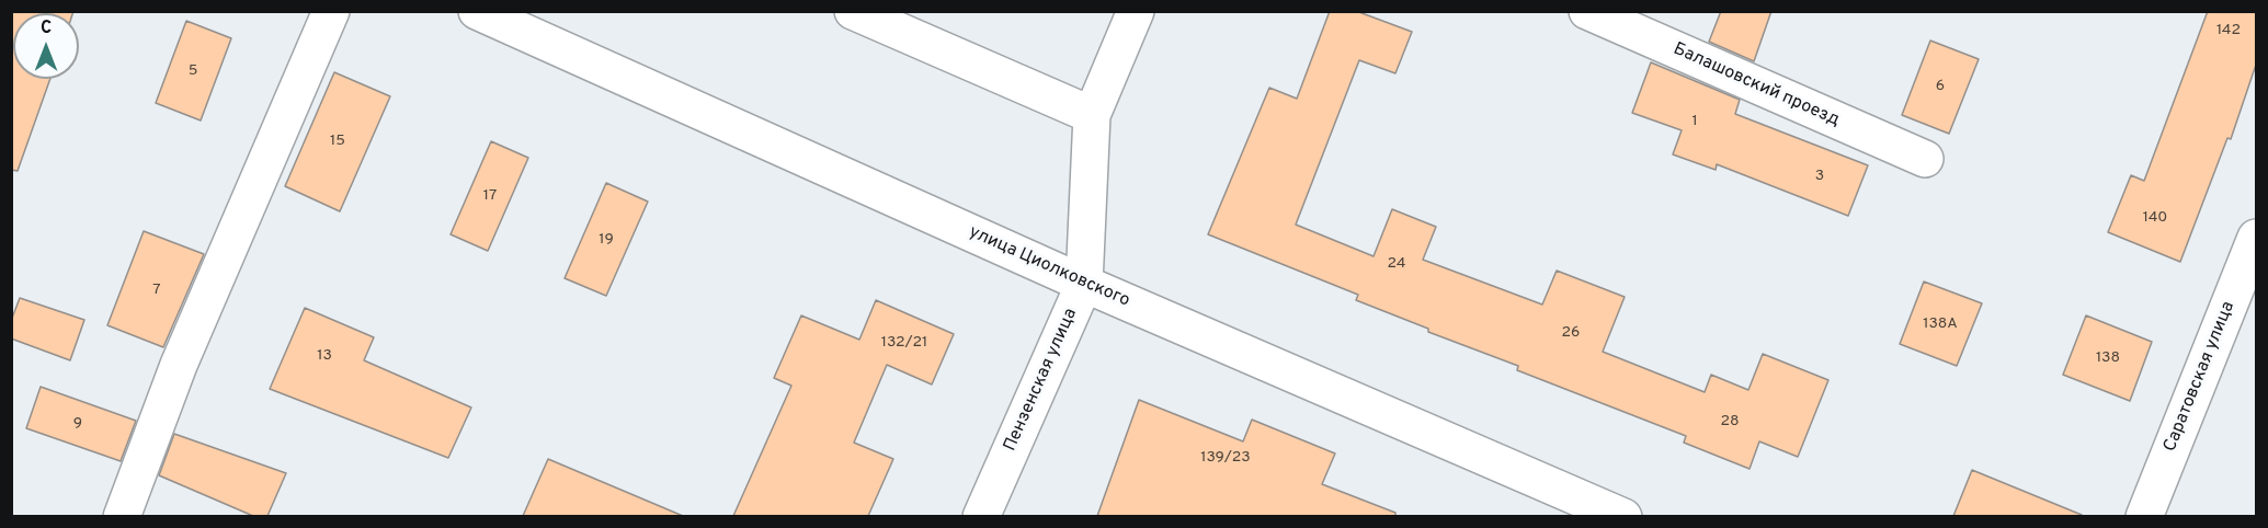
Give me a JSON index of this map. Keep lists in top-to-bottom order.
{
  "streets": {
    "street": [
      "Балашовский проезд",
      "улица Циолковского",
      "Саратовская улица",
      "Пензенская улица"
    ]
  },
  "crossings": [
    ["улица Циолковского", "Пензенская улица"]
  ],
  "house_numbers": [
    "142",
    "5",
    "6",
    "1",
    "15",
    "3",
    "17",
    "140",
    "19",
    "24",
    "7",
    "138А",
    "26",
    "132/21",
    "13",
    "138",
    "28",
    "9",
    "139/23"
  ],
  "north": "top"
}
